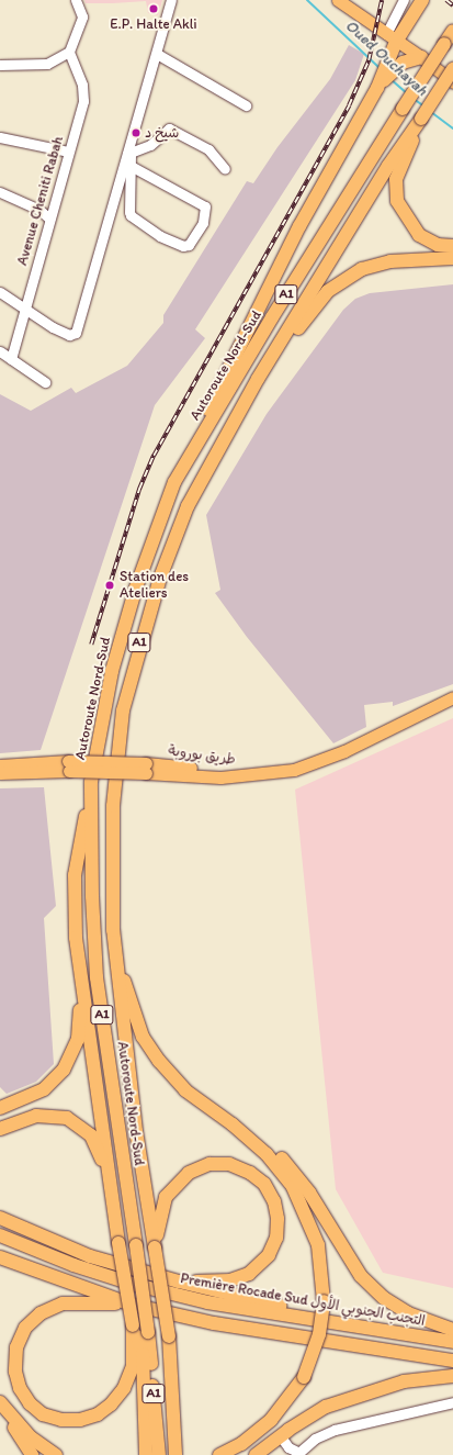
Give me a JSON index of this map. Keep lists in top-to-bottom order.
{
  "streets": {
    "highway": ["A1", "Autoroute Nord-Sud", "Première Rocade Sud التجنب الجنوبي الأول"],
    "main road": ["طريق بوروبة"],
    "street": ["Avenue Cheniti Rabah"]
  },
  "water": ["Oued Ouchayah"],
  "places": ["E.P. Halte Akli", "شيخ د", "Station des Ateliers"]
}
